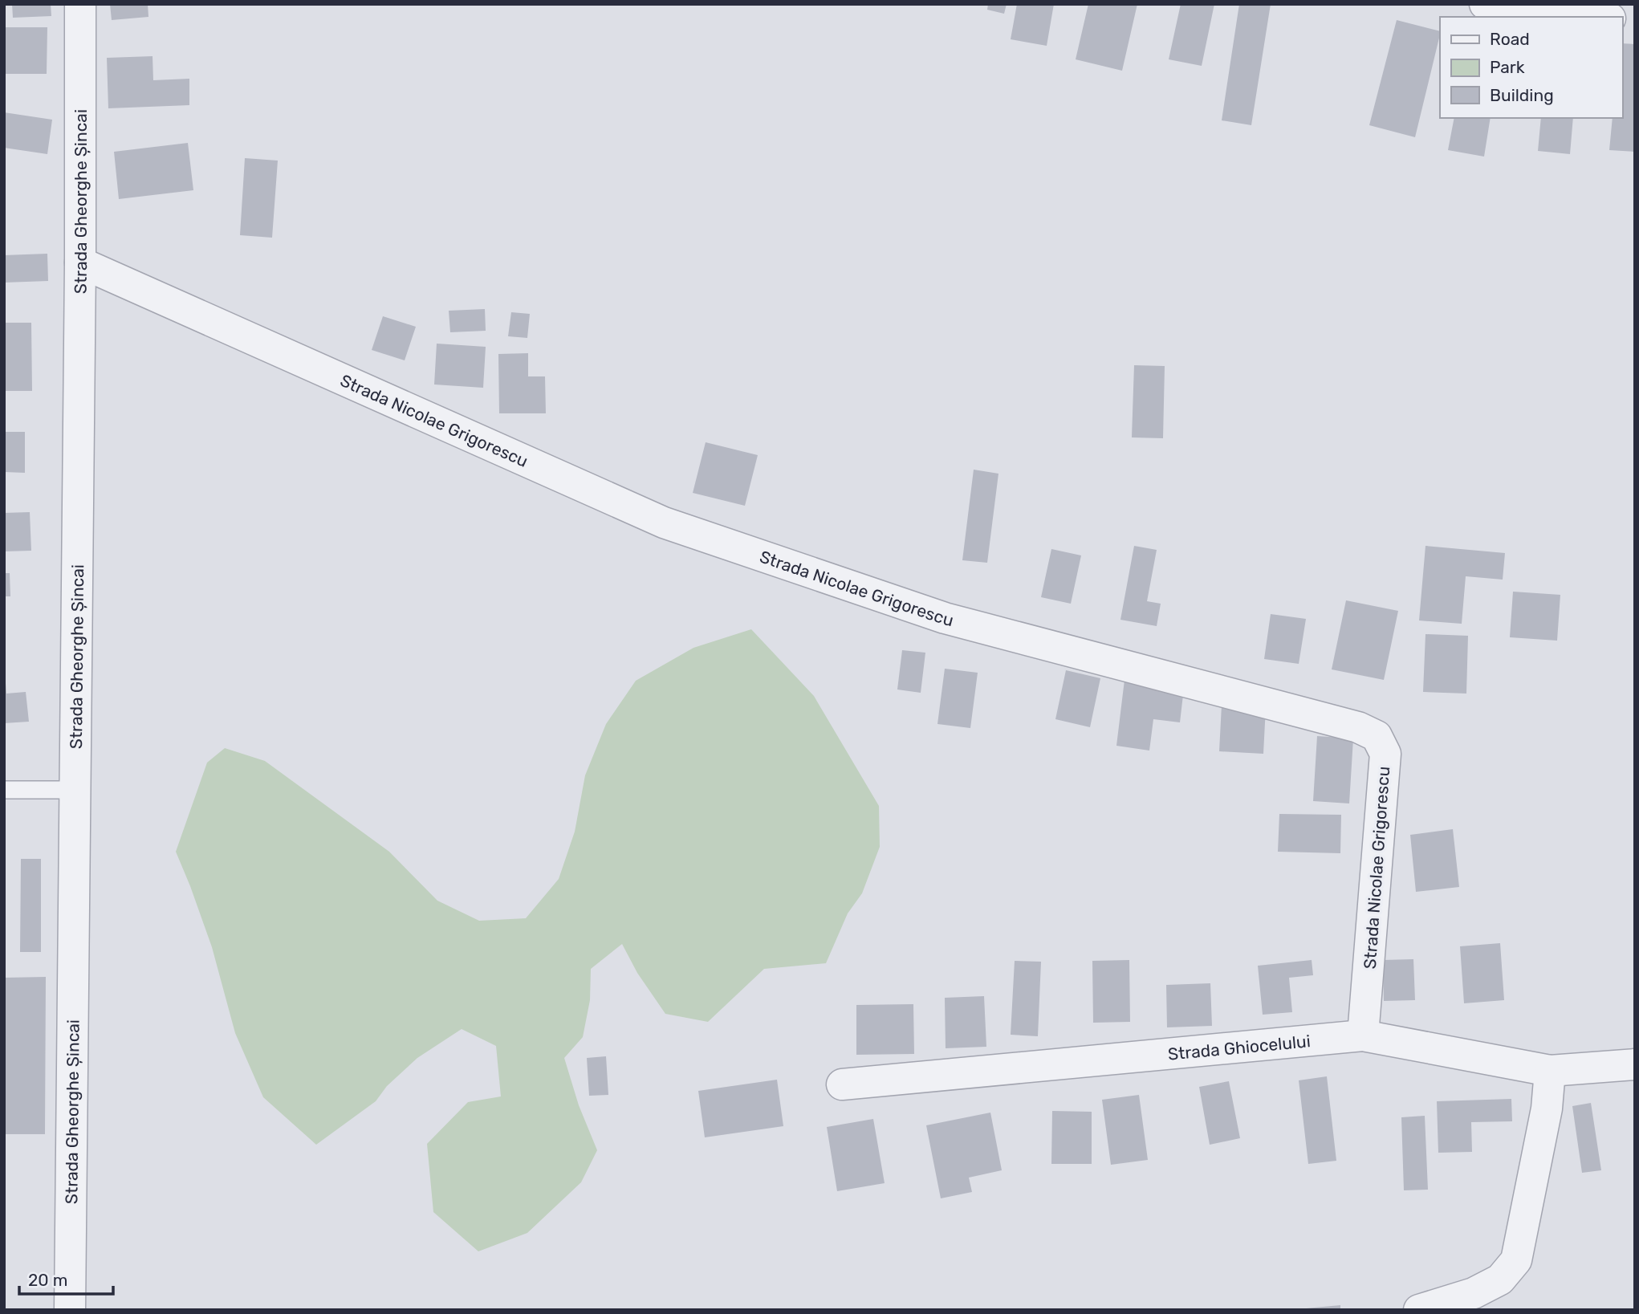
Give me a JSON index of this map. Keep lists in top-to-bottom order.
{
  "streets": {
    "street": ["Strada Gheorghe Șincai", "Strada Nicolae Grigorescu", "Strada Ghiocelului"]
  },
  "crossings": [
    ["Strada Gheorghe Șincai", "Strada Nicolae Grigorescu"],
    ["Strada Nicolae Grigorescu", "Strada Ghiocelului"]
  ],
  "legend": ["Road", "Park", "Building"],
  "scale_bar": "20 m"
}
